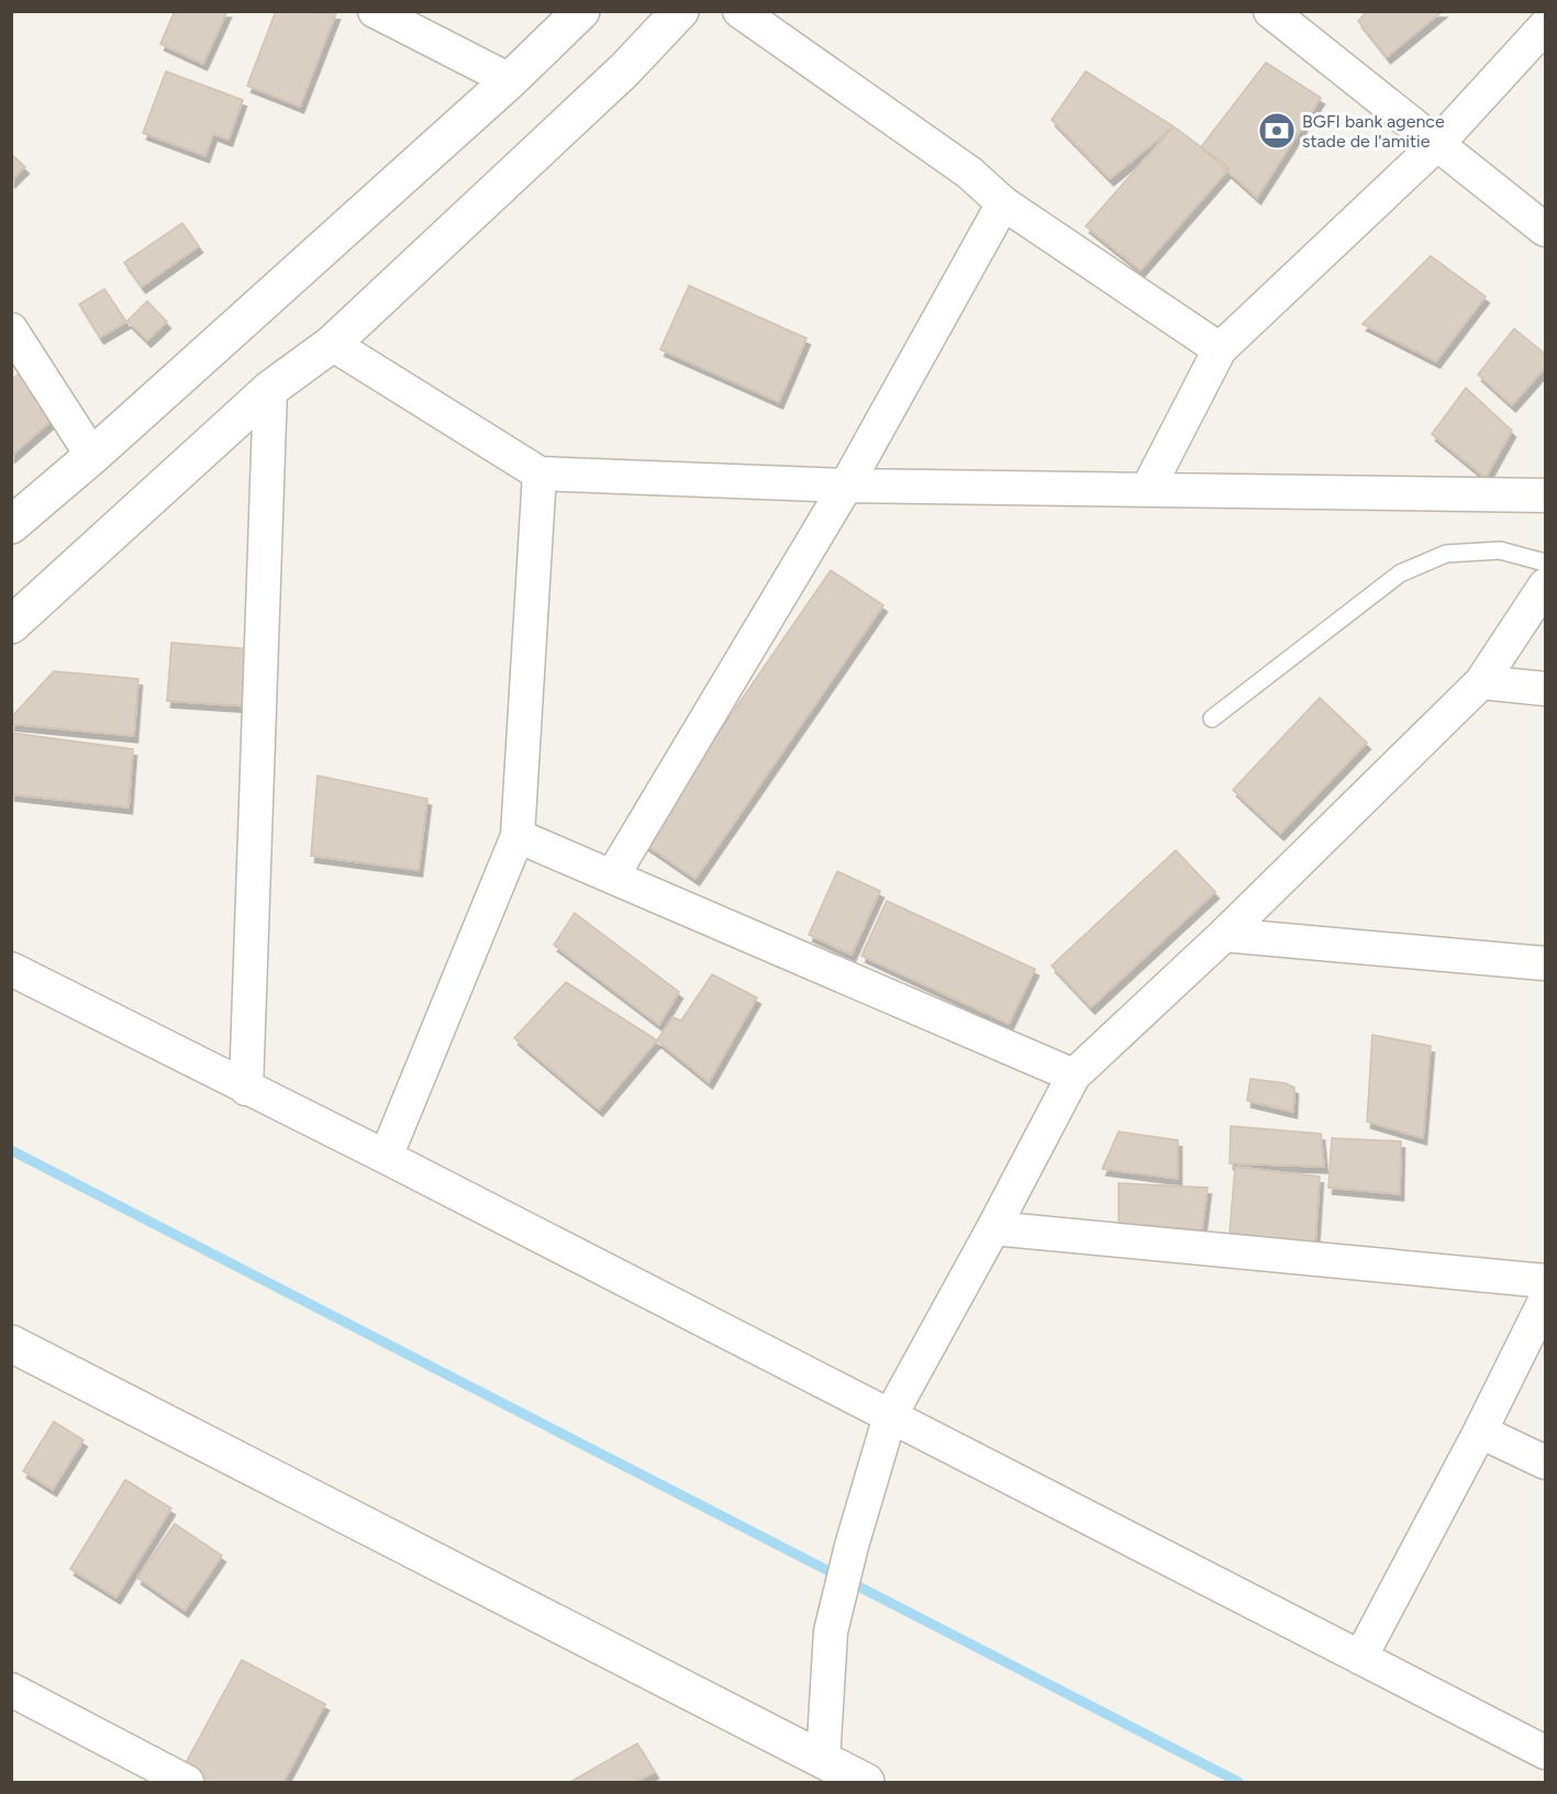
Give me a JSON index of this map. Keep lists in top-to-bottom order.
{
  "places": {
    "bank": ["BGFI bank agence stade de l'amitie"]
  }
}
